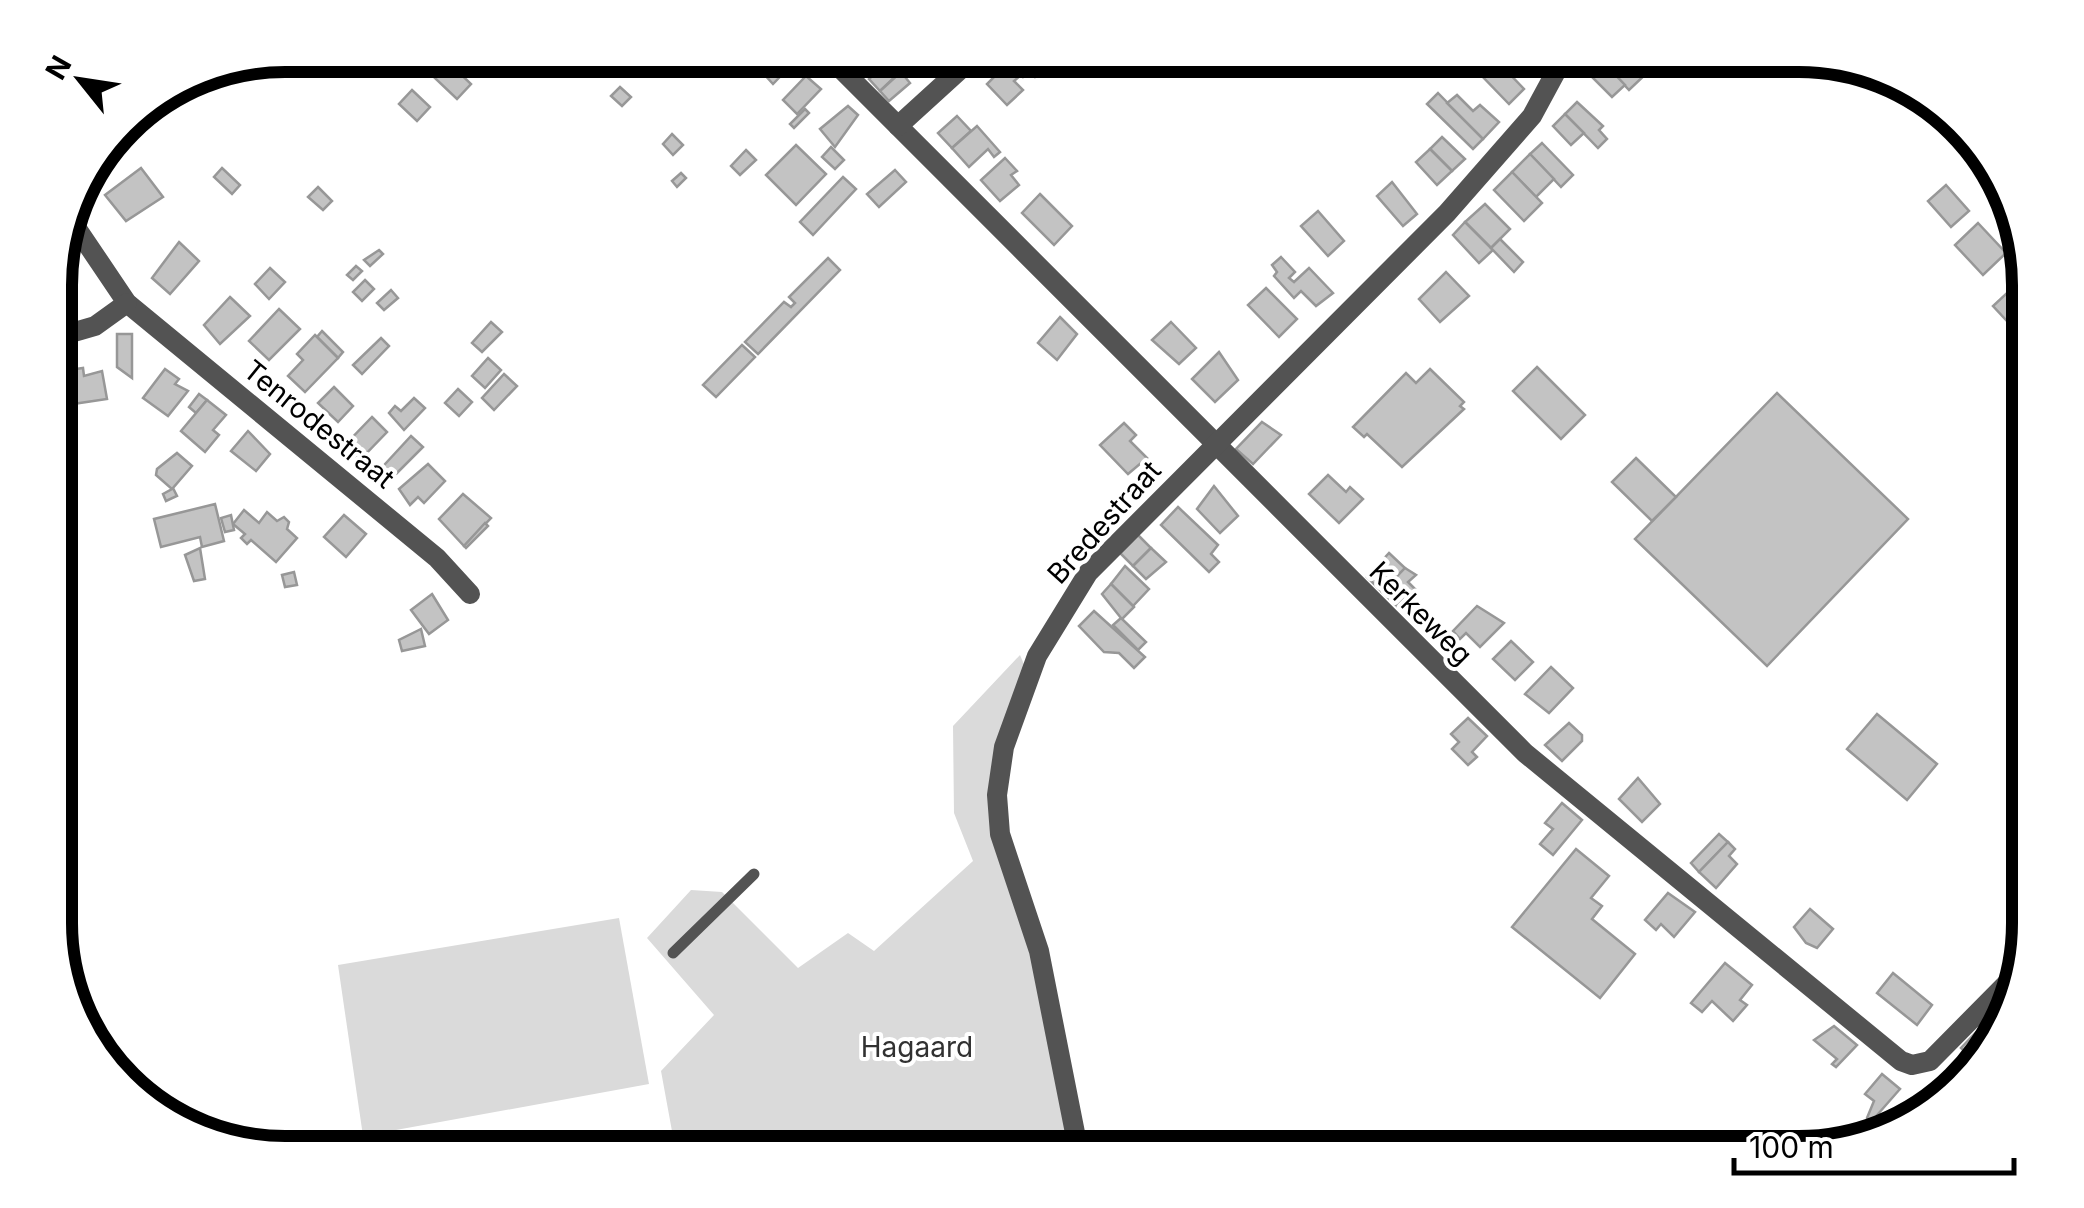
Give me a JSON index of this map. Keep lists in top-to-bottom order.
{
  "streets": {
    "street": ["Tenrodestraat", "Bredestraat", "Kerkeweg"]
  },
  "crossings": [
    ["Bredestraat", "Kerkeweg"]
  ],
  "parks": ["Hagaard"],
  "scale_bar": "100 m",
  "north": "top left"
}
